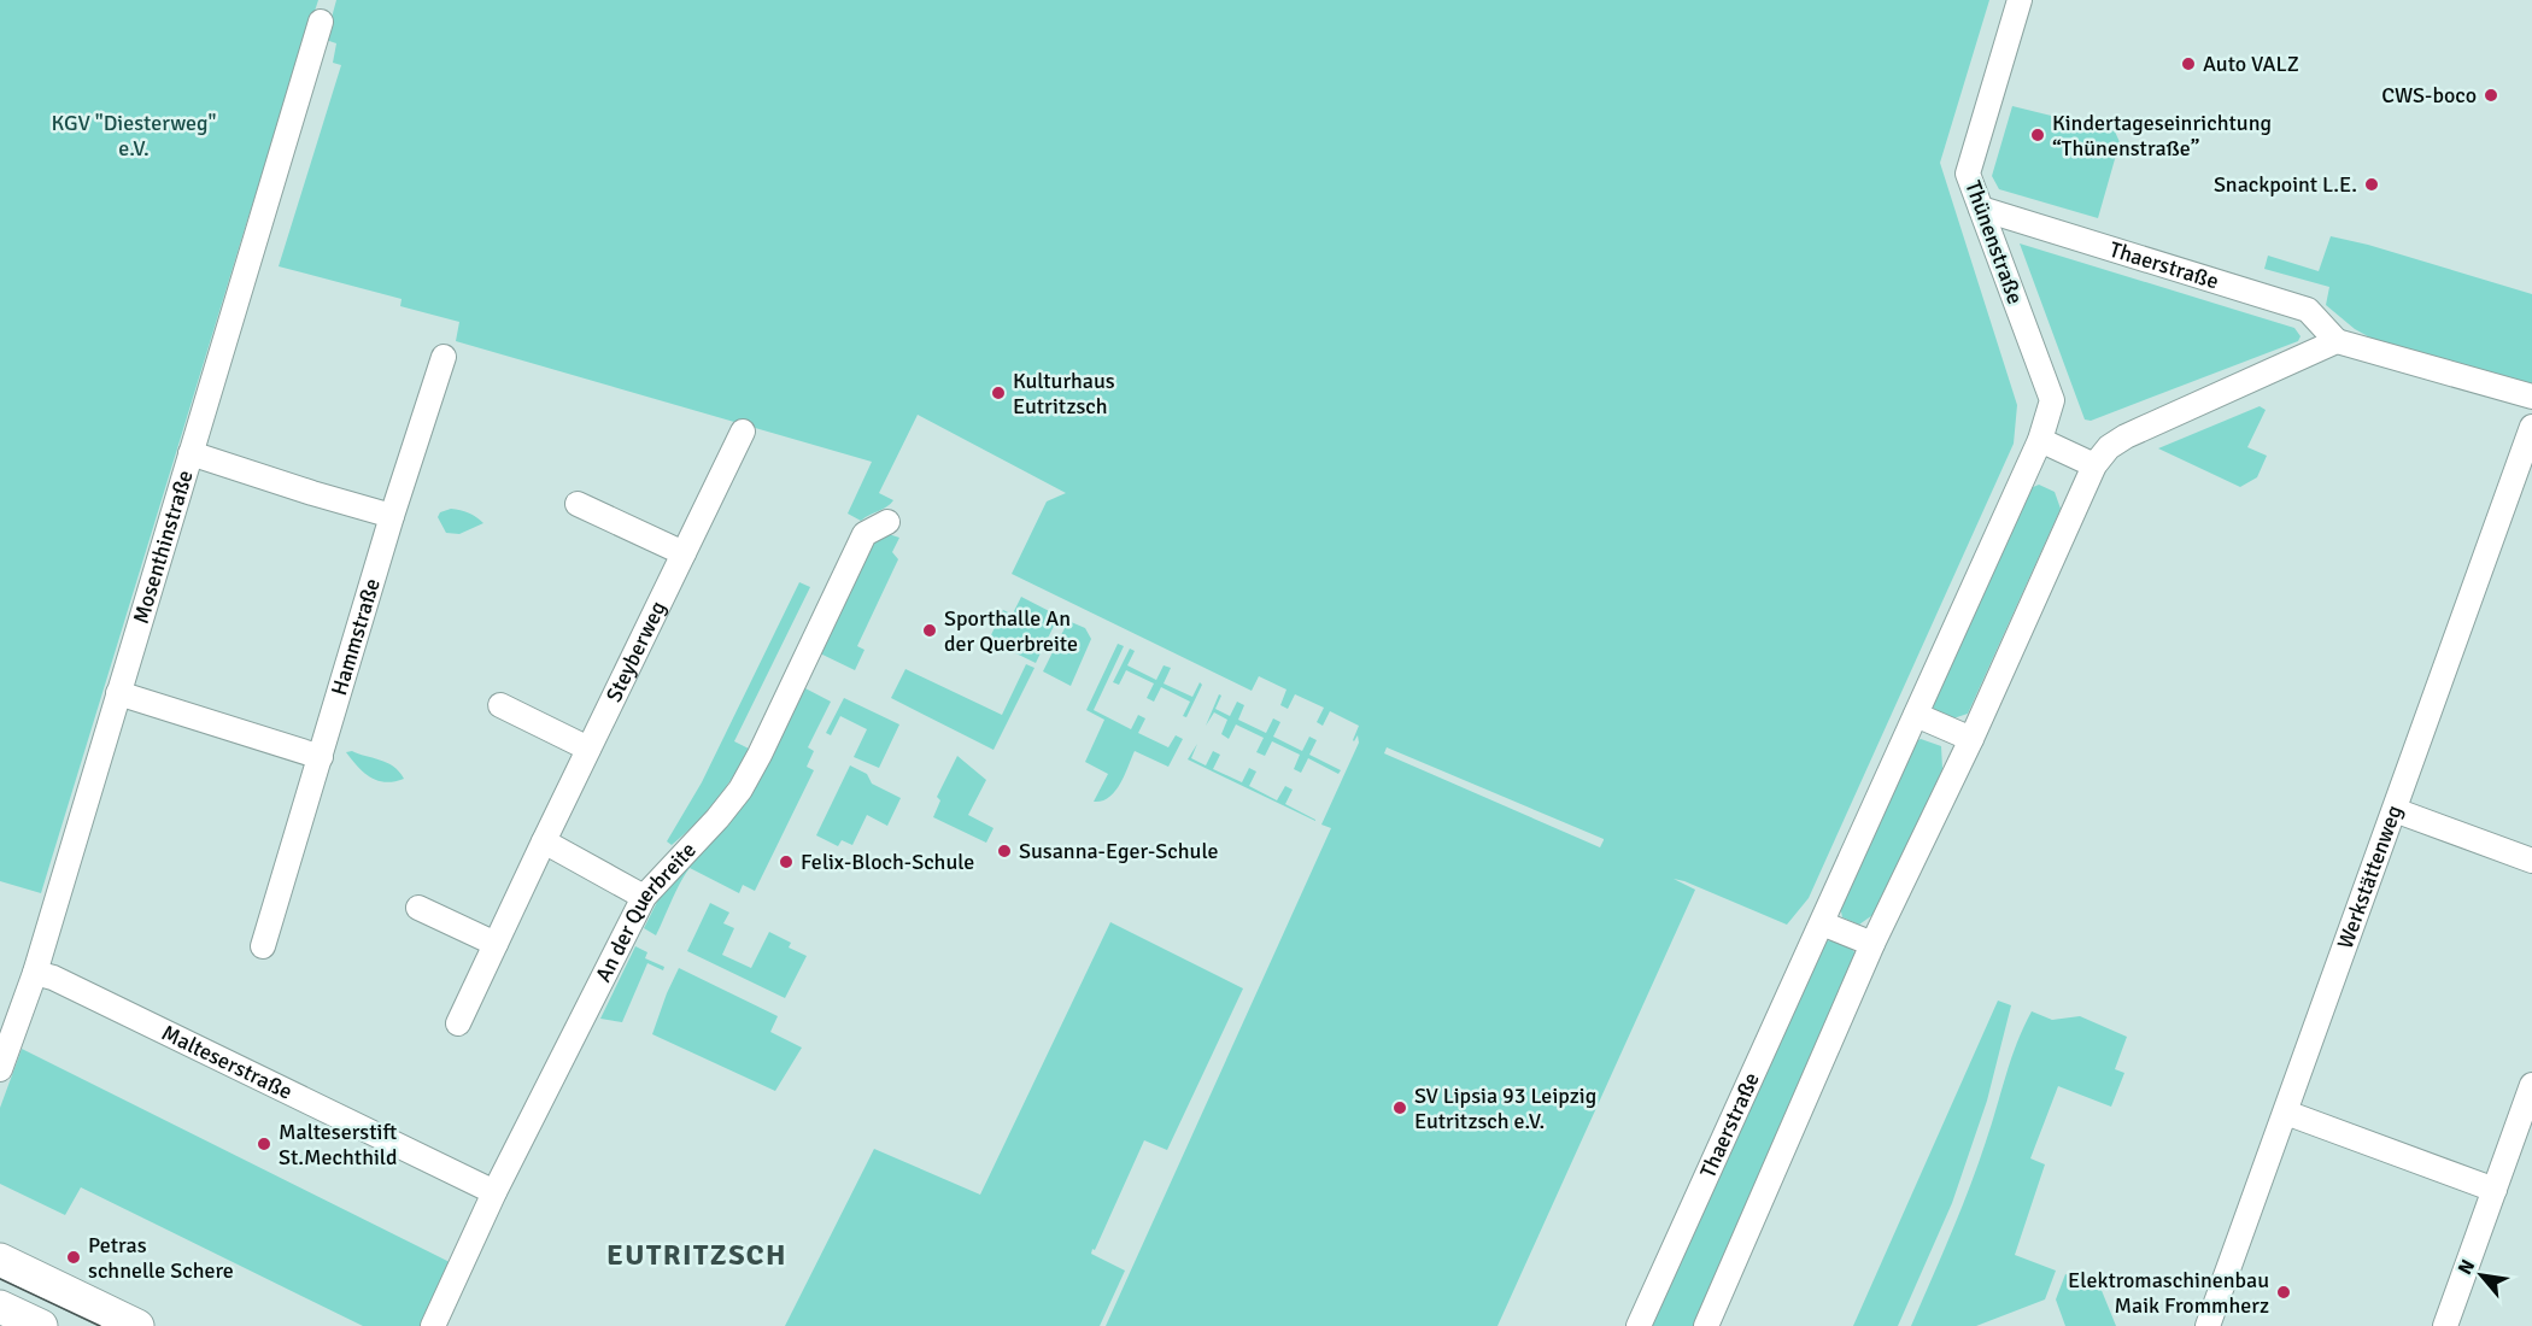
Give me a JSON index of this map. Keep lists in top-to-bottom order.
{
  "streets": {
    "street": [
      "Thünenstraße",
      "Thaerstraße",
      "Mosenthinstraße",
      "Hammstraße",
      "Steyberweg",
      "Werkstättenweg",
      "An der Querbreite",
      "Malteserstraße"
    ]
  },
  "crossings": [
    ["Thünenstraße", "Thaerstraße"],
    ["Mosenthinstraße", "Malteserstraße"],
    ["An der Querbreite", "Malteserstraße"]
  ],
  "districts": ["EUTRITZSCH"],
  "parks": ["KGV \"Diesterweg\" e.V."],
  "places": [
    "Auto VALZ",
    "CWS-boco",
    "Kindertageseinrichtung “Thünenstraße”",
    "Snackpoint L.E.",
    "Kulturhaus Eutritzsch",
    "Sporthalle An der Querbreite",
    "Susanna-Eger-Schule",
    "Felix-Bloch-Schule",
    "SV Lipsia 93 Leipzig Eutritzsch e.V.",
    "Malteserstift St.Mechthild",
    "Petras schnelle Schere",
    "Elektromaschinenbau Maik Frommherz"
  ],
  "north": "top left"
}
